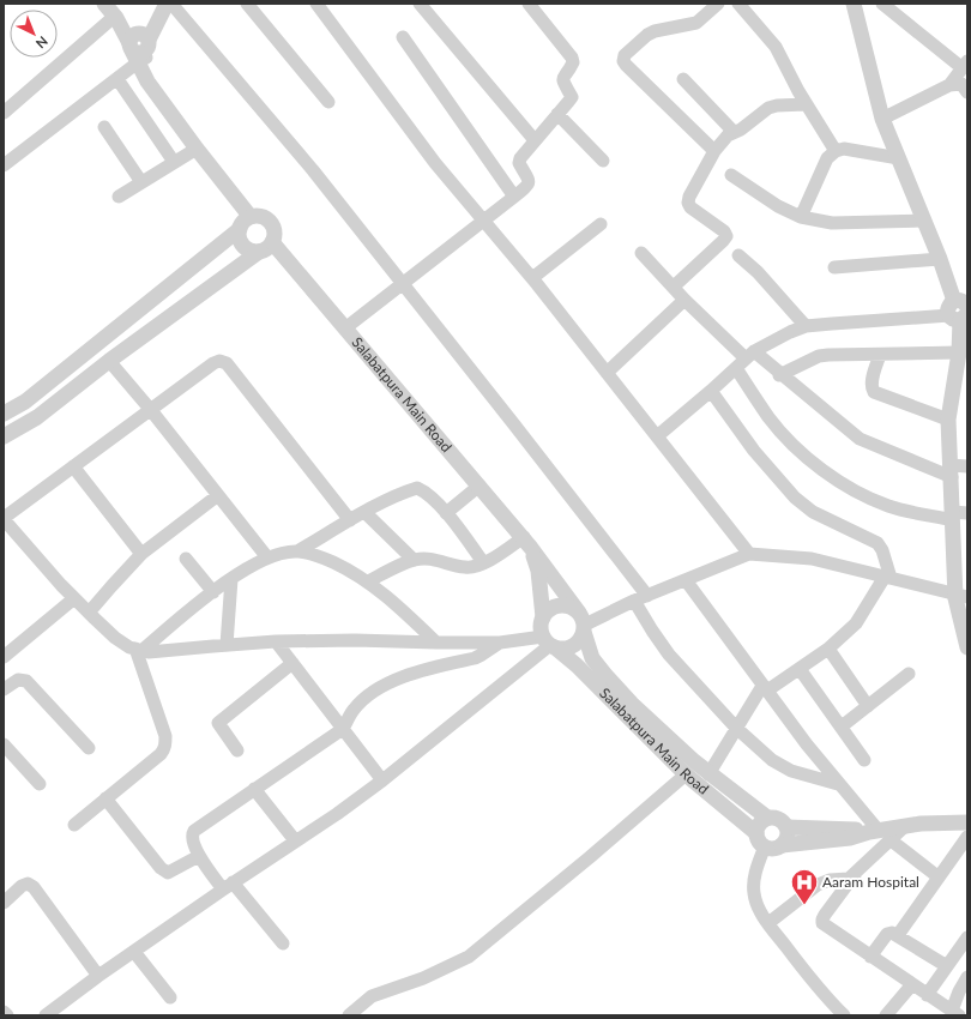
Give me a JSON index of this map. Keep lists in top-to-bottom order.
{
  "streets": {
    "street": ["Salabatpura Main Road"]
  },
  "places": {
    "hospital": ["Aaram Hospital"]
  },
  "north": "bottom right"
}
